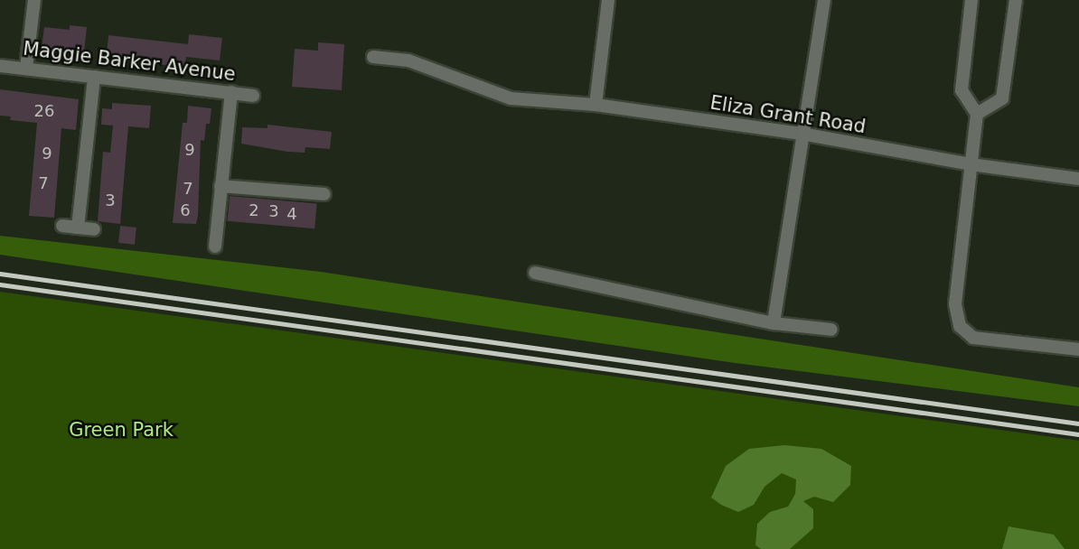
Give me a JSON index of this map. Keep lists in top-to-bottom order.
{
  "streets": {
    "street": ["Maggie Barker Avenue", "Eliza Grant Road"]
  },
  "parks": ["Green Park"],
  "house_numbers": [
    "26",
    "9",
    "9",
    "7",
    "7",
    "3",
    "6",
    "2",
    "3",
    "4"
  ]
}
